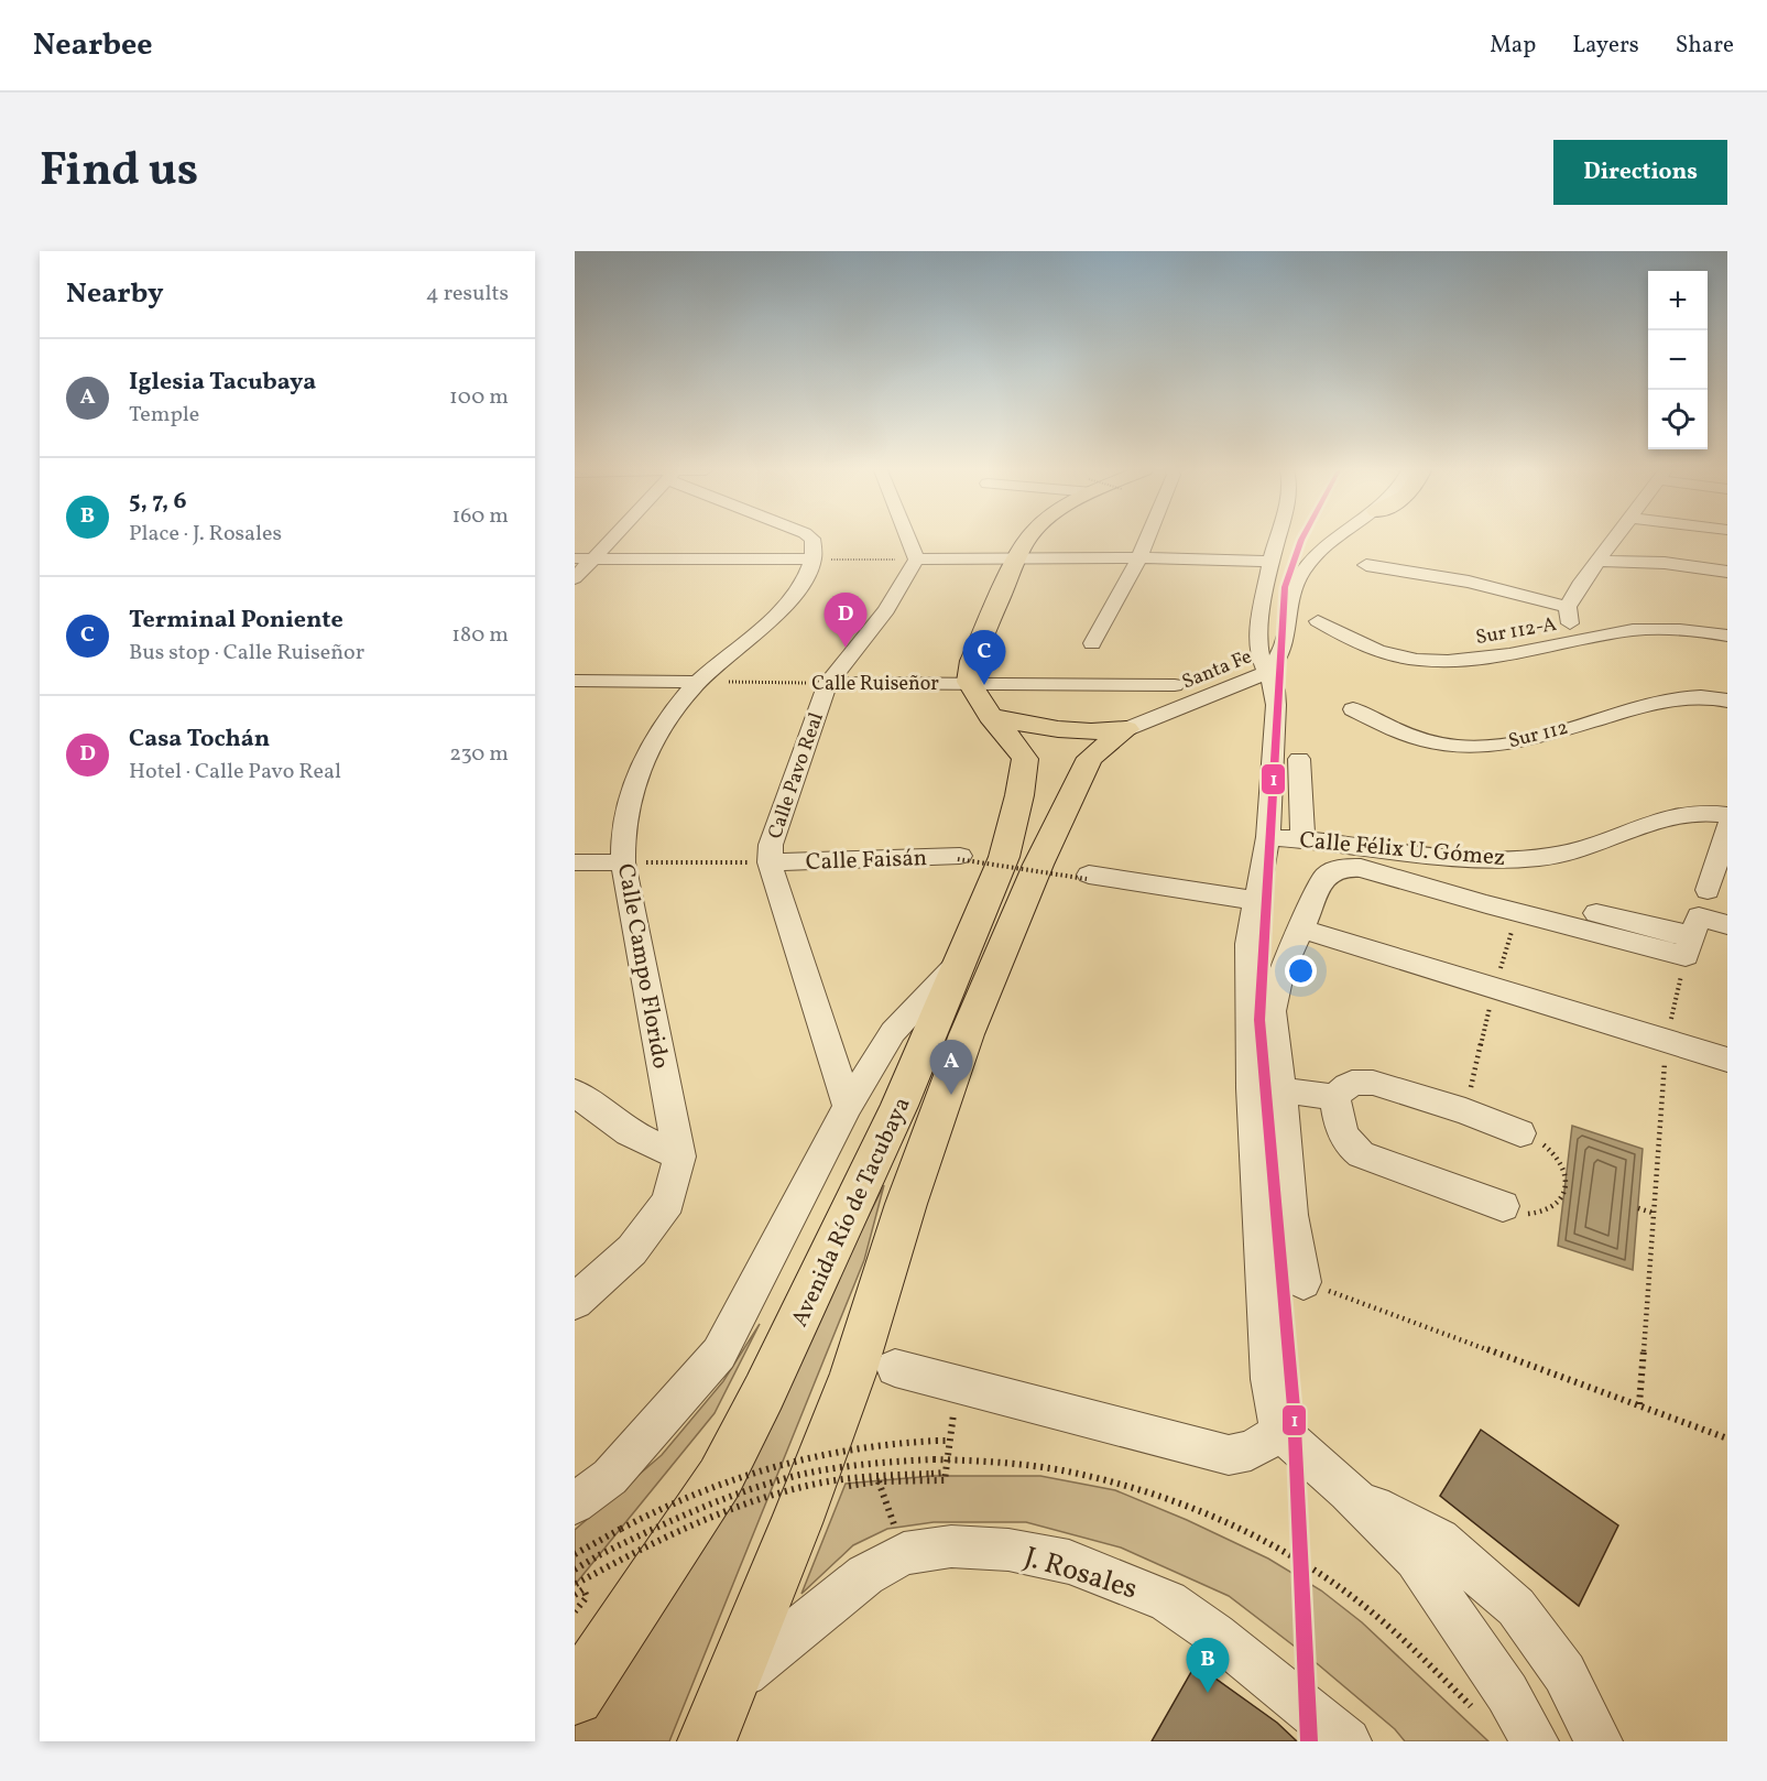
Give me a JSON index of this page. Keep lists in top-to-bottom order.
{
  "streets": {
    "main road": ["Avenida Río de Tacubaya"],
    "street": [
      "Sur 112-A",
      "Santa Fe",
      "Calle Ruiseñor",
      "Sur 112",
      "Calle Pavo Real",
      "Calle Félix U. Gómez",
      "Calle Faisán",
      "Calle Campo Florido",
      "J. Rosales"
    ]
  },
  "crossings": [
    ["Santa Fe", "Avenida Río de Tacubaya"],
    ["Calle Ruiseñor", "Calle Pavo Real"],
    ["Calle Ruiseñor", "Calle Campo Florido"],
    ["Calle Pavo Real", "Calle Faisán"],
    ["Avenida Río de Tacubaya", "J. Rosales"]
  ],
  "lines": ["transit line 1"],
  "page": {
    "header": "Nearbee",
    "nav": ["Map", "Layers", "Share"],
    "title": "Find us",
    "buttons": "Directions",
    "heading": ["Nearby", "4 results"],
    "map_buttons": ["+", "−"],
    "list": [
      {
        "mark": "A",
        "name": "Iglesia Tacubaya",
        "note": "Temple",
        "value": "100 m"
      },
      {
        "mark": "B",
        "name": "5, 7, 6",
        "note": "Place · J. Rosales",
        "value": "160 m"
      },
      {
        "mark": "C",
        "name": "Terminal Poniente",
        "note": "Bus stop · Calle Ruiseñor",
        "value": "180 m"
      },
      {
        "mark": "D",
        "name": "Casa Tochán",
        "note": "Hotel · Calle Pavo Real",
        "value": "230 m"
      }
    ],
    "pins": [
      "D",
      "C",
      "A",
      "B"
    ]
  }
}
